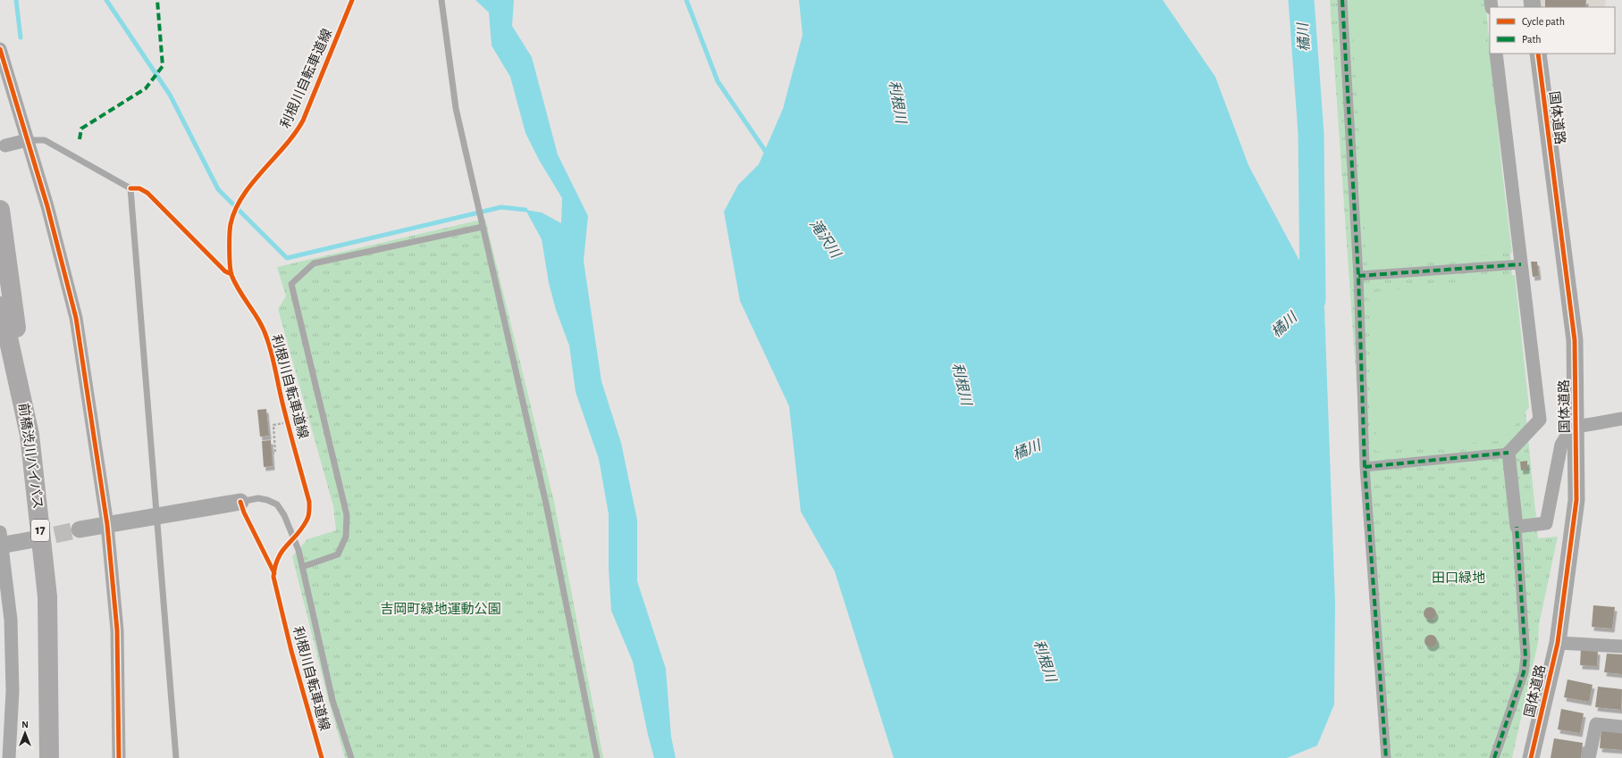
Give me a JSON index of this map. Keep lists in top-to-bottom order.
{
  "streets": {
    "highway": ["前橋渋川バイパス", "17"],
    "street": ["国体道路"],
    "cycle path": ["利根川自転車道線"]
  },
  "water": ["橘川", "利根川", "滝沢川"],
  "parks": ["田口緑地", "吉岡町緑地運動公園"],
  "legend": ["Cycle path", "Path"],
  "north": "top"
}
